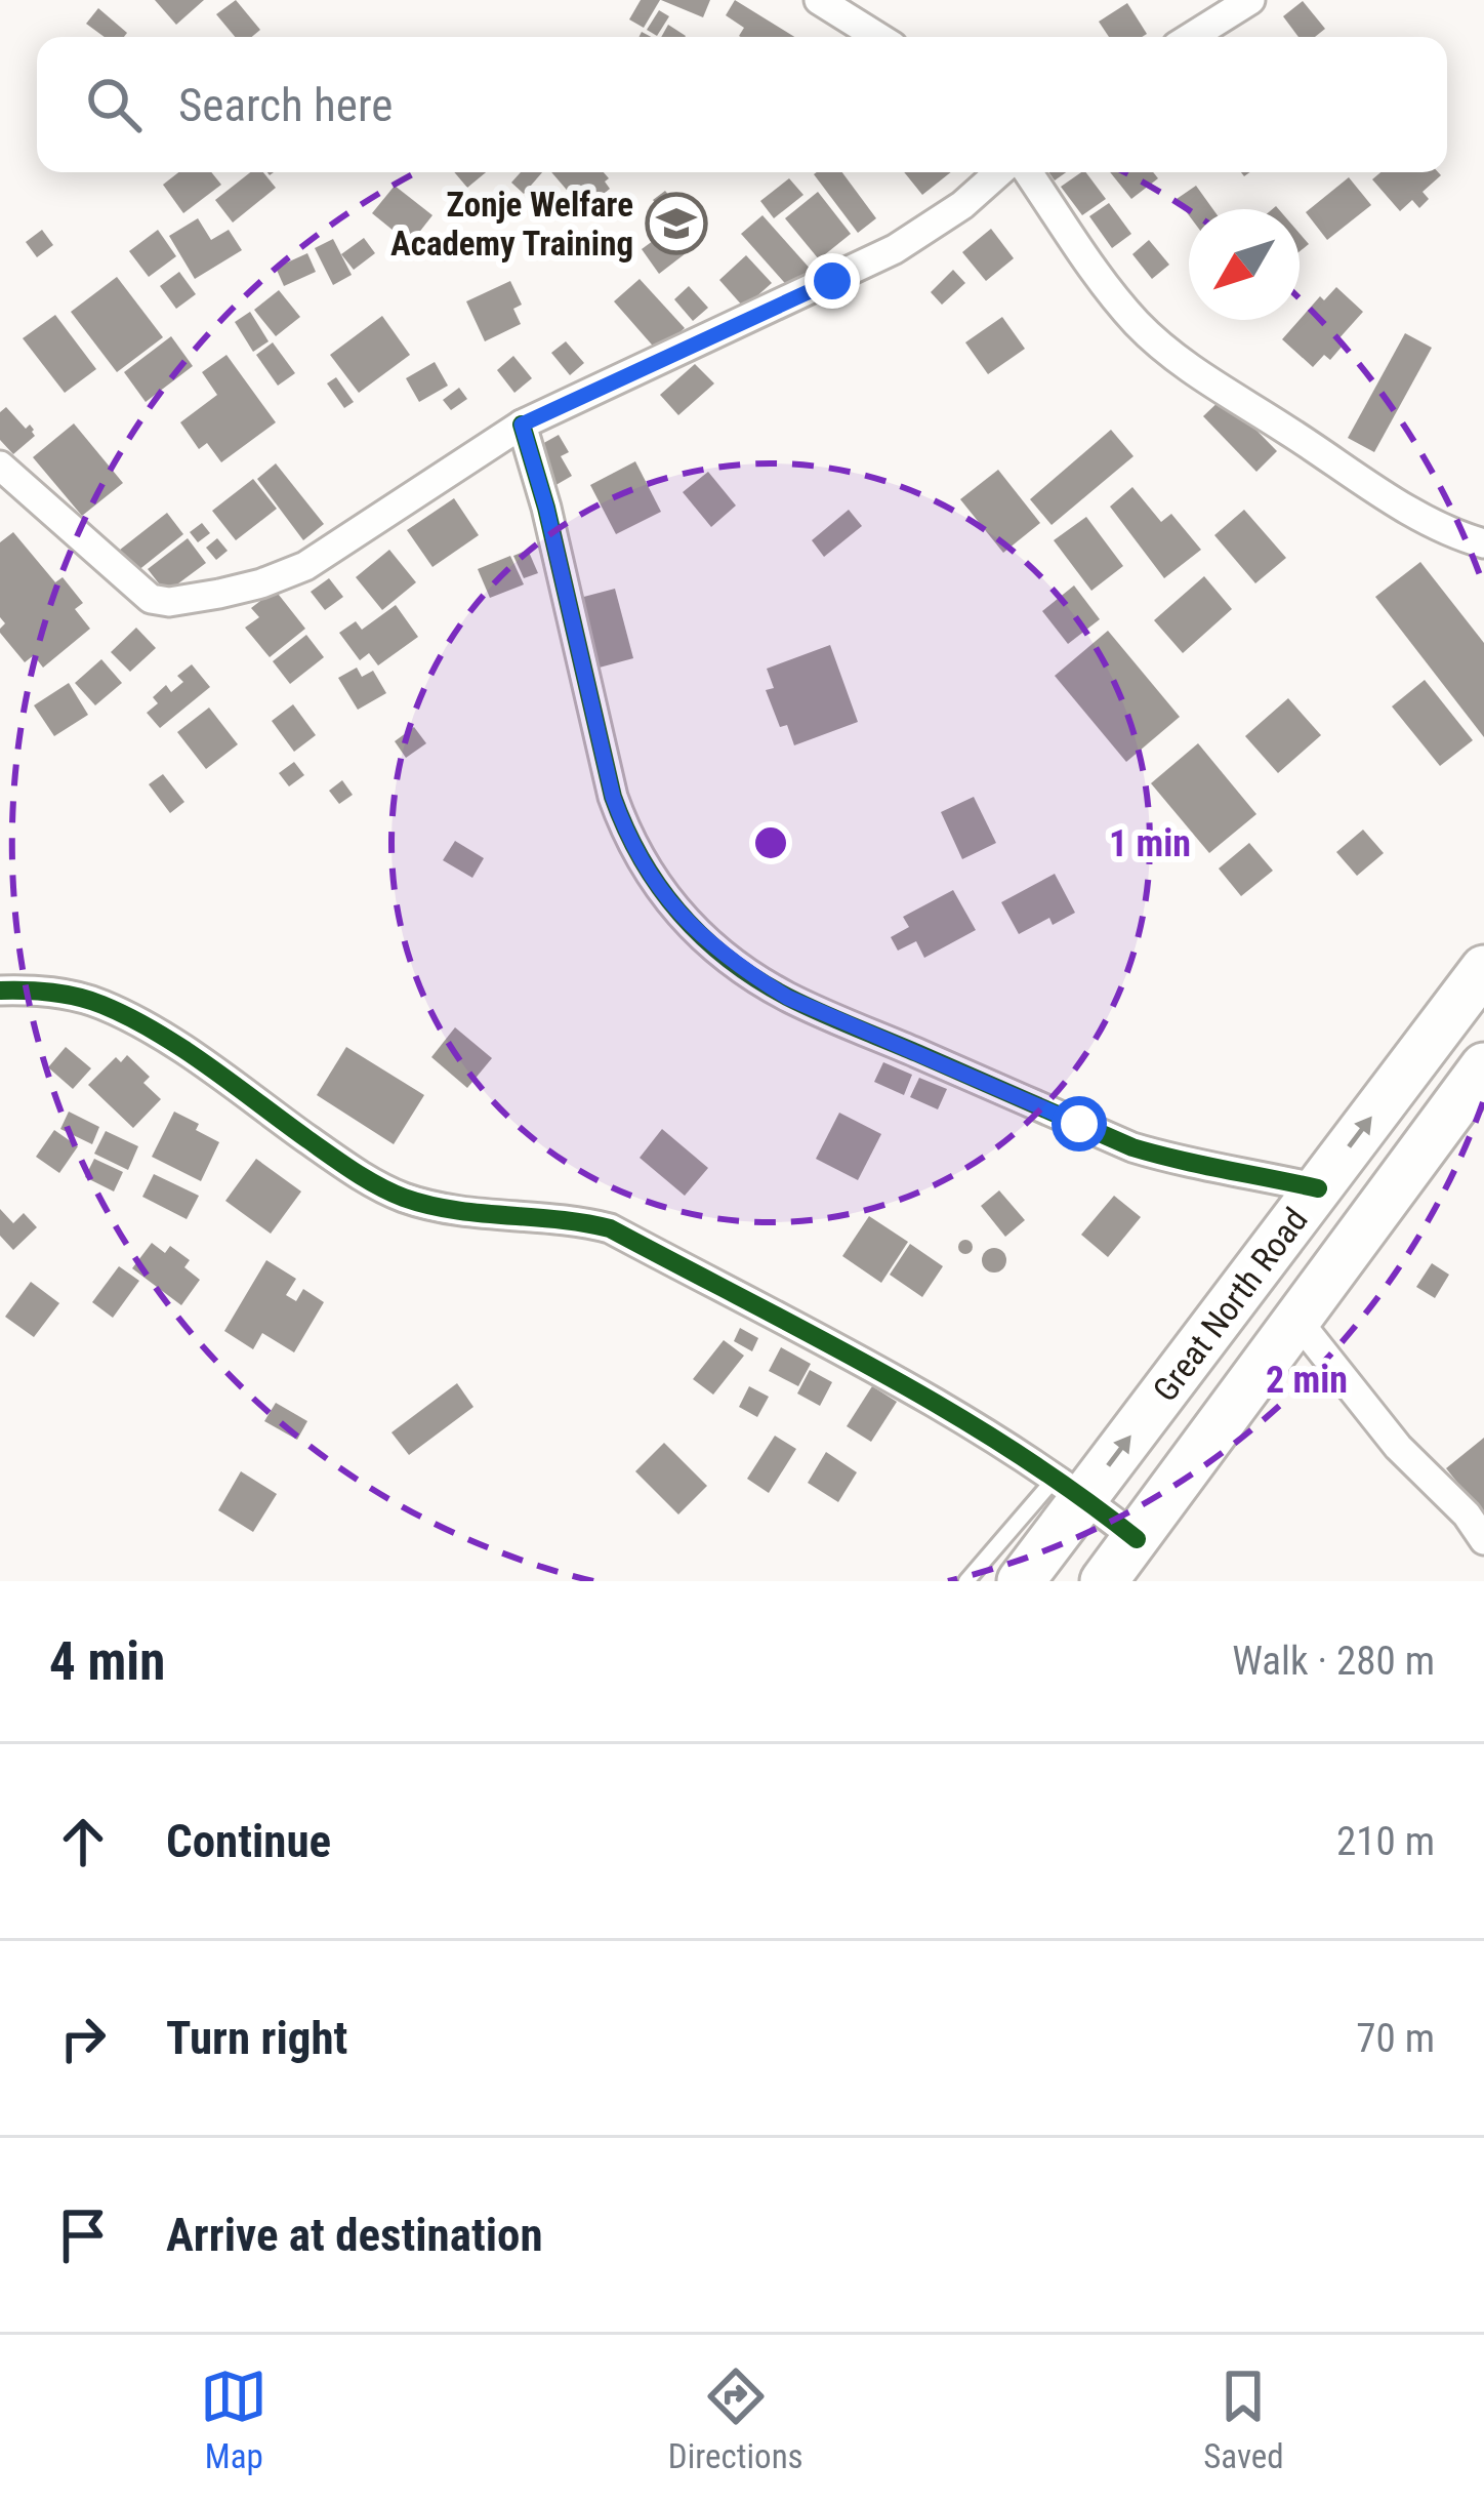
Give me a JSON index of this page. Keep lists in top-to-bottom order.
{
  "streets": {
    "highway": ["Great North Road"]
  },
  "places": {
    "school or university": ["Zonje Welfare Academy Training"]
  },
  "north": "bottom left",
  "page": {
    "search": "Search here",
    "heading": ["4 min", "Walk · 280 m"],
    "list": [
      ["Continue", "210 m"],
      ["Turn right", "70 m"],
      "Arrive at destination"
    ],
    "nav": ["Map", "Directions", "Saved"]
  },
  "rings": ["1 min", "2 min"]
}
